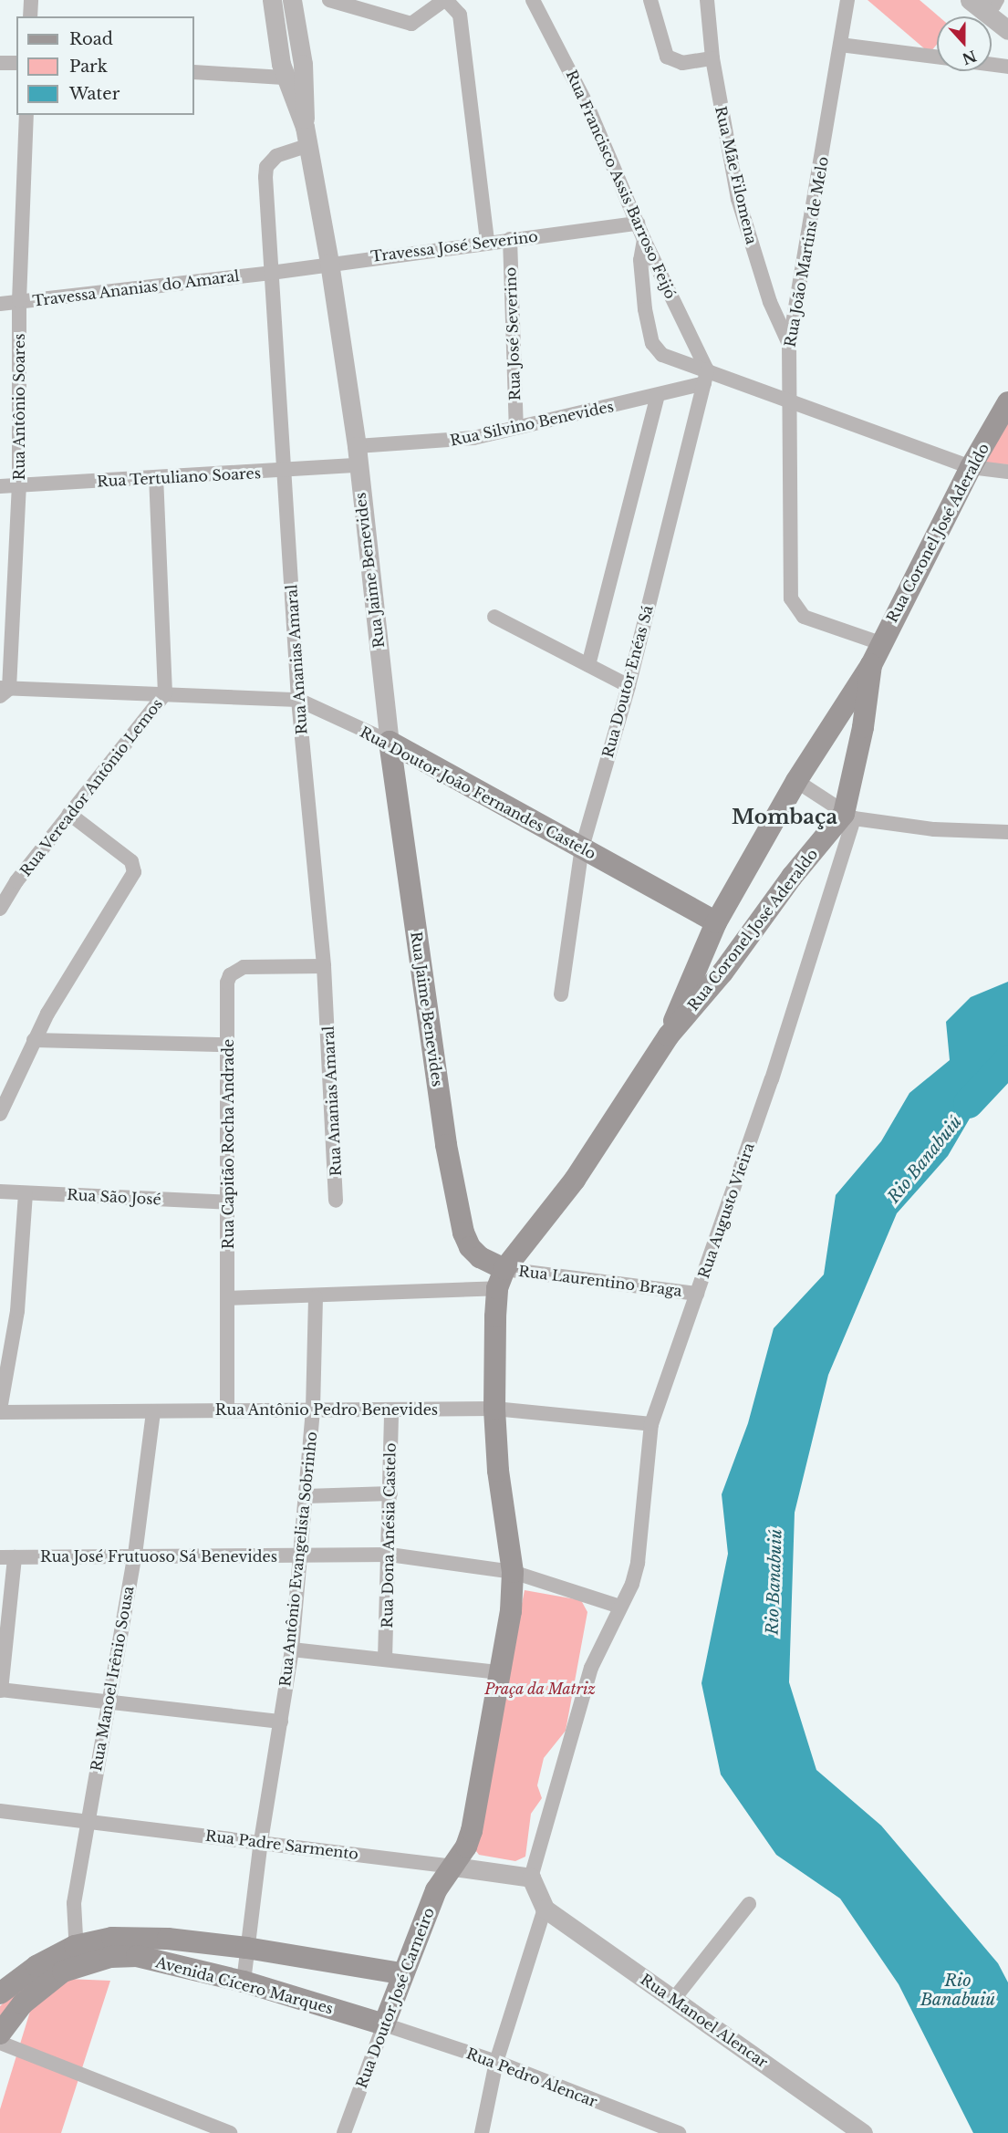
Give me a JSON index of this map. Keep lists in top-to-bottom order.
{
  "streets": {
    "main road": [
      "Rua Coronel José Aderaldo",
      "Rua Jaime Benevides",
      "Rua Doutor João Fernandes Castelo",
      "Avenida Cícero Marques",
      "Rua Doutor José Carneiro"
    ],
    "street": [
      "Rua Mãe Filomena",
      "Rua Francisco Assis Barroso Feijó",
      "Travessa José Severino",
      "Rua João Martins de Melo",
      "Travessa Ananias do Amaral",
      "Rua José Severino",
      "Rua Antônio Soares",
      "Rua Silvino Benevides",
      "Rua Tertuliano Soares",
      "Rua Ananias Amaral",
      "Rua Doutor Enéas Sá",
      "Rua Vereador Antônio Lemos",
      "Rua Capitão Rocha Andrade",
      "Rua São José",
      "Rua Augusto Vieira",
      "Rua Laurentino Braga",
      "Rua Antônio Pedro Benevides",
      "Rua Dona Anésia Castelo",
      "Rua José Frutuoso Sá Benevides",
      "Rua Antônio Evangelista Sobrinho",
      "Rua Manoel Irênio Sousa",
      "Rua Padre Sarmento",
      "Rua Manoel Alencar",
      "Rua Pedro Alencar"
    ]
  },
  "crossings": [
    ["Rua Mãe Filomena", "Rua João Martins de Melo"],
    ["Rua Francisco Assis Barroso Feijó", "Travessa José Severino"],
    ["Rua Francisco Assis Barroso Feijó", "Rua Silvino Benevides"],
    ["Rua Francisco Assis Barroso Feijó", "Rua Doutor Enéas Sá"],
    ["Travessa José Severino", "Travessa Ananias do Amaral"],
    ["Travessa José Severino", "Rua José Severino"],
    ["Travessa José Severino", "Rua Jaime Benevides"],
    ["Travessa José Severino", "Rua Ananias Amaral"],
    ["Rua João Martins de Melo", "Rua Coronel José Aderaldo"],
    ["Travessa Ananias do Amaral", "Rua Antônio Soares"],
    ["Travessa Ananias do Amaral", "Rua Ananias Amaral"],
    ["Rua José Severino", "Rua Silvino Benevides"],
    ["Rua Antônio Soares", "Rua Tertuliano Soares"],
    ["Rua Antônio Soares", "Rua Doutor João Fernandes Castelo"],
    ["Rua Silvino Benevides", "Rua Jaime Benevides"],
    ["Rua Silvino Benevides", "Rua Doutor Enéas Sá"],
    ["Rua Tertuliano Soares", "Rua Jaime Benevides"],
    ["Rua Tertuliano Soares", "Rua Ananias Amaral"],
    ["Rua Coronel José Aderaldo", "Rua Jaime Benevides"],
    ["Rua Coronel José Aderaldo", "Rua Doutor João Fernandes Castelo"],
    ["Rua Coronel José Aderaldo", "Rua Augusto Vieira"],
    ["Rua Coronel José Aderaldo", "Rua Laurentino Braga"],
    ["Rua Jaime Benevides", "Rua Ananias Amaral"],
    ["Rua Jaime Benevides", "Rua Doutor João Fernandes Castelo"],
    ["Rua Jaime Benevides", "Rua Laurentino Braga"],
    ["Rua Ananias Amaral", "Rua Doutor João Fernandes Castelo"],
    ["Rua Ananias Amaral", "Rua Capitão Rocha Andrade"],
    ["Rua Doutor Enéas Sá", "Rua Doutor João Fernandes Castelo"],
    ["Rua Vereador Antônio Lemos", "Rua Doutor João Fernandes Castelo"],
    ["Rua Capitão Rocha Andrade", "Rua São José"],
    ["Rua Capitão Rocha Andrade", "Rua Antônio Pedro Benevides"],
    ["Rua Augusto Vieira", "Rua Laurentino Braga"],
    ["Rua Augusto Vieira", "Rua Antônio Pedro Benevides"],
    ["Rua Augusto Vieira", "Rua José Frutuoso Sá Benevides"],
    ["Rua Augusto Vieira", "Rua Padre Sarmento"],
    ["Rua Antônio Pedro Benevides", "Rua Dona Anésia Castelo"],
    ["Rua Antônio Pedro Benevides", "Rua Antônio Evangelista Sobrinho"],
    ["Rua Antônio Pedro Benevides", "Rua Manoel Irênio Sousa"],
    ["Rua Dona Anésia Castelo", "Rua José Frutuoso Sá Benevides"],
    ["Rua José Frutuoso Sá Benevides", "Rua Antônio Evangelista Sobrinho"],
    ["Rua José Frutuoso Sá Benevides", "Rua Manoel Irênio Sousa"],
    ["Rua Antônio Evangelista Sobrinho", "Rua Padre Sarmento"],
    ["Rua Antônio Evangelista Sobrinho", "Avenida Cícero Marques"],
    ["Rua Manoel Irênio Sousa", "Rua Padre Sarmento"],
    ["Rua Manoel Irênio Sousa", "Avenida Cícero Marques"],
    ["Rua Padre Sarmento", "Rua Doutor José Carneiro"],
    ["Avenida Cícero Marques", "Rua Doutor José Carneiro"],
    ["Avenida Cícero Marques", "Rua Pedro Alencar"],
    ["Rua Doutor José Carneiro", "Rua Pedro Alencar"]
  ],
  "districts": ["Mombaça"],
  "water": ["Rio Banabuiú"],
  "parks": ["Praça da Matriz"],
  "legend": ["Road", "Park", "Water"],
  "north": "bottom"
}
